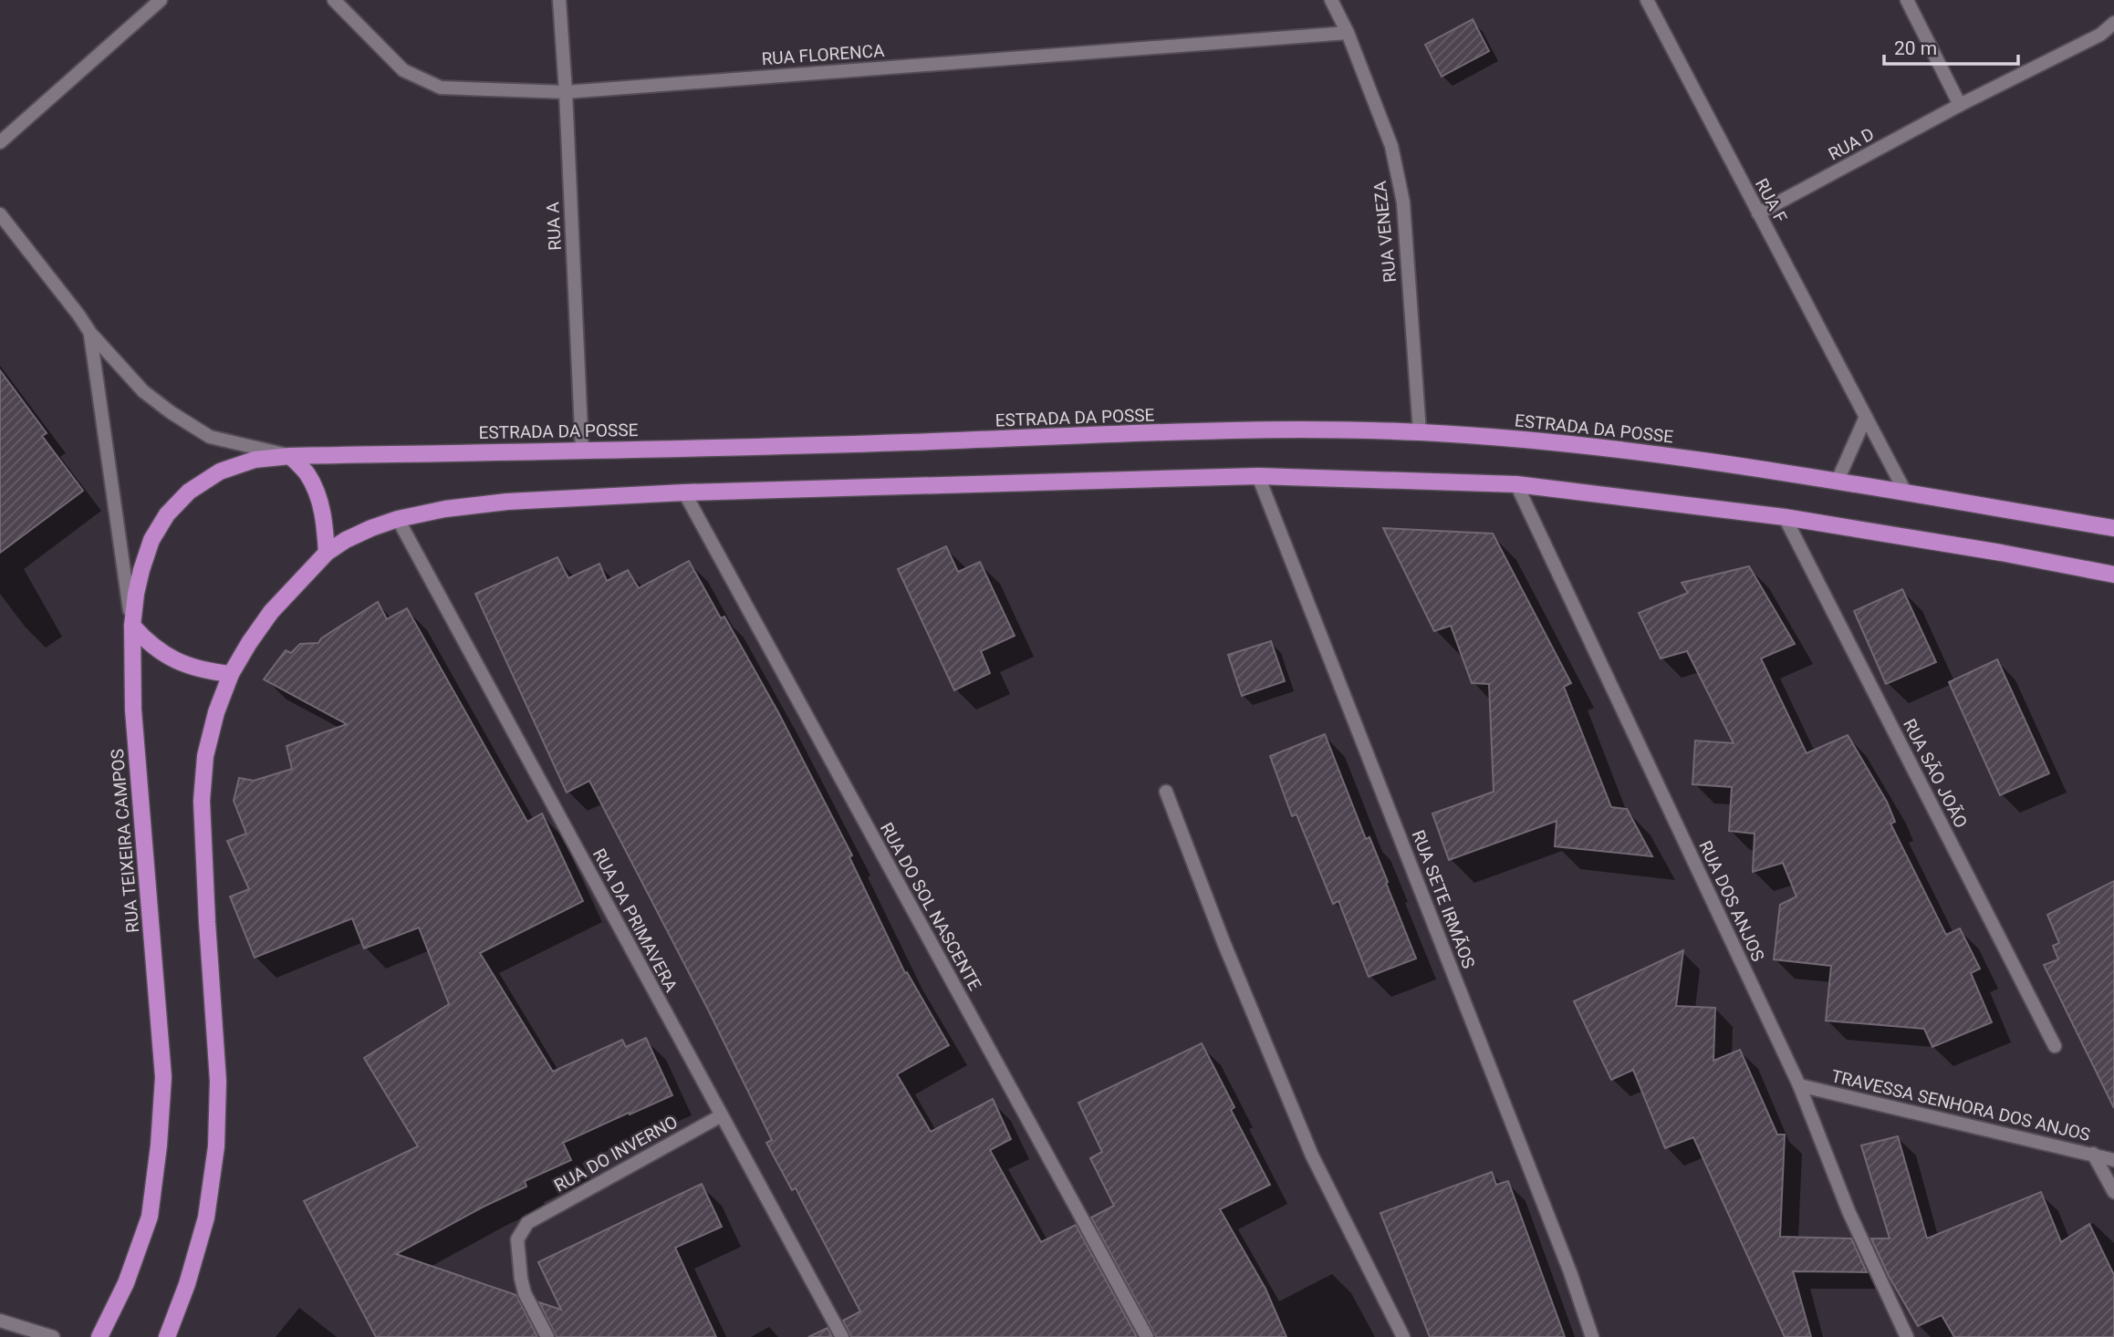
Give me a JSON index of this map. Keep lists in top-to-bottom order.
{
  "streets": {
    "main road": ["ESTRADA DA POSSE", "RUA TEIXEIRA CAMPOS"],
    "street": [
      "RUA FLORENCA",
      "RUA D",
      "RUA F",
      "RUA A",
      "RUA VENEZA",
      "RUA SÃO JOÃO",
      "RUA SETE IRMÃOS",
      "RUA DOS ANJOS",
      "RUA DO SOL NASCENTE",
      "RUA DA PRIMAVERA",
      "TRAVESSA SENHORA DOS ANJOS",
      "RUA DO INVERNO"
    ]
  },
  "crossings": [
    ["RUA FLORENCA", "RUA A"],
    ["RUA FLORENCA", "RUA VENEZA"],
    ["RUA D", "RUA F"],
    ["RUA F", "ESTRADA DA POSSE"],
    ["RUA A", "ESTRADA DA POSSE"],
    ["RUA VENEZA", "ESTRADA DA POSSE"],
    ["ESTRADA DA POSSE", "RUA TEIXEIRA CAMPOS"],
    ["RUA DOS ANJOS", "TRAVESSA SENHORA DOS ANJOS"],
    ["RUA DA PRIMAVERA", "RUA DO INVERNO"]
  ],
  "scale_bar": "20 m"
}
